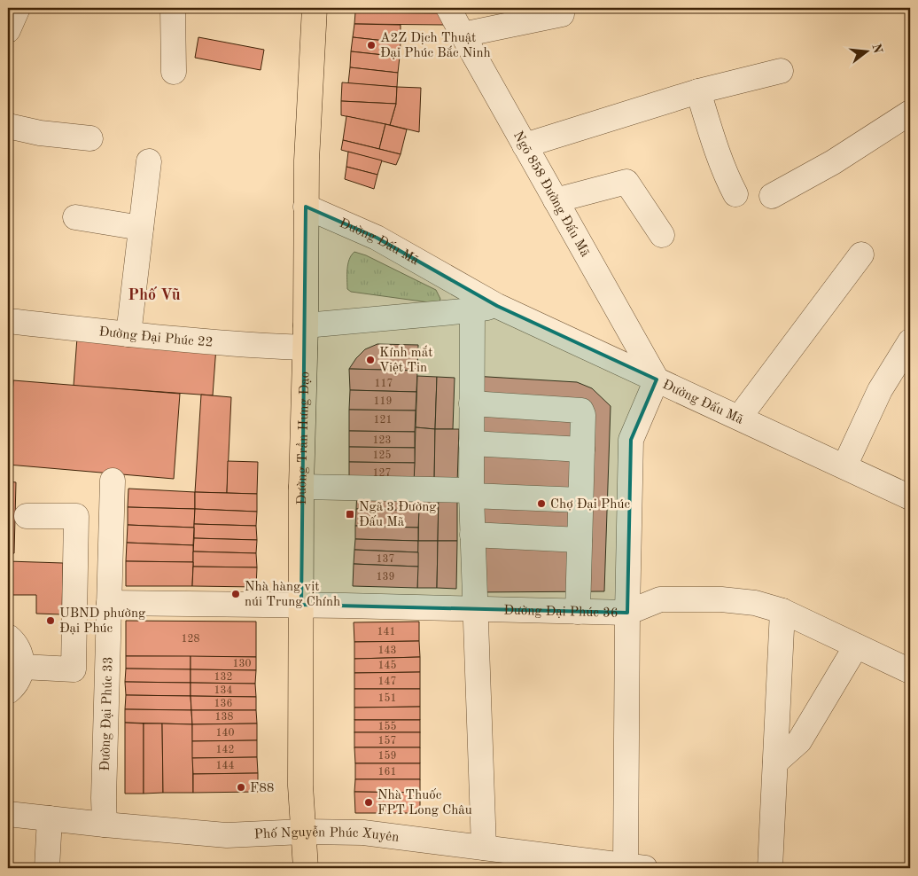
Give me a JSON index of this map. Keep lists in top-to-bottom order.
{
  "streets": {
    "main road": ["Đường Trần Hưng Đạo"],
    "street": [
      "Ngõ 858 Đường Đấu Mã",
      "Đường Đấu Mã",
      "Đường Đại Phúc 22",
      "Đường Đại Phúc 36",
      "Đường Đại Phúc 33",
      "Phố Nguyễn Phúc Xuyên"
    ]
  },
  "crossings": [
    ["Ngõ 858 Đường Đấu Mã", "Đường Đấu Mã"],
    ["Đường Đấu Mã", "Đường Trần Hưng Đạo"],
    ["Đường Đại Phúc 22", "Đường Trần Hưng Đạo"],
    ["Đường Trần Hưng Đạo", "Đường Đại Phúc 36"],
    ["Đường Trần Hưng Đạo", "Phố Nguyễn Phúc Xuyên"],
    ["Đường Đại Phúc 33", "Phố Nguyễn Phúc Xuyên"]
  ],
  "districts": ["Phố Vũ"],
  "places": {
    "other": [
      "A2Z Dịch Thuật Đại Phúc Bắc Ninh",
      "Kính mắt Việt Tin",
      "Chợ Đại Phúc",
      "Nhà hàng vịt núi Trung Chính",
      "UBND phường Đại Phúc",
      "F88",
      "Nhà Thuốc FPT Long Châu"
    ],
    "transit": ["Ngã 3 Đường Đấu Mã"]
  },
  "house_numbers": [
    "117",
    "119",
    "121",
    "123",
    "125",
    "127",
    "137",
    "139",
    "141",
    "128",
    "143",
    "130",
    "145",
    "132",
    "147",
    "134",
    "151",
    "136",
    "138",
    "155",
    "140",
    "157",
    "142",
    "159",
    "144",
    "161"
  ],
  "north": "right"
}
